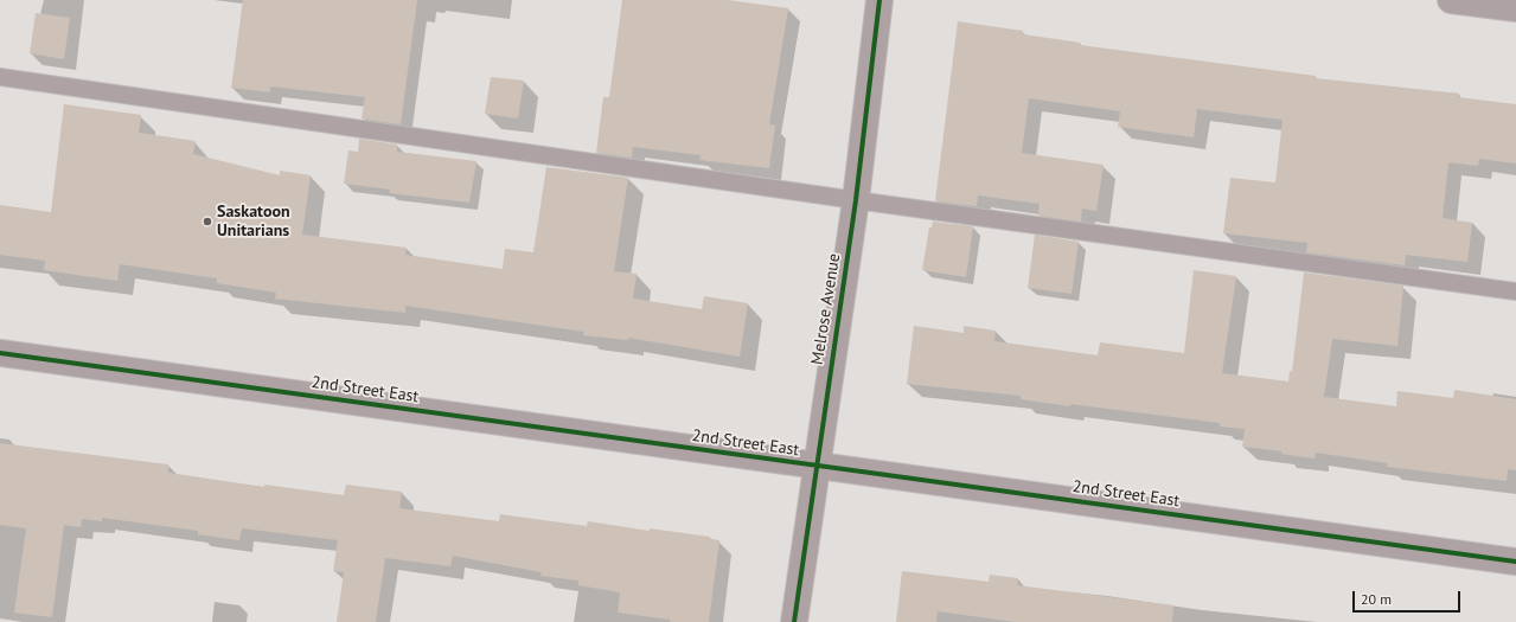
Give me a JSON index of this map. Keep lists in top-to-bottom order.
{
  "streets": {
    "street": ["Melrose Avenue", "2nd Street East"]
  },
  "crossings": [
    ["Melrose Avenue", "2nd Street East"]
  ],
  "places": ["Saskatoon Unitarians"],
  "scale_bar": "20 m"
}
